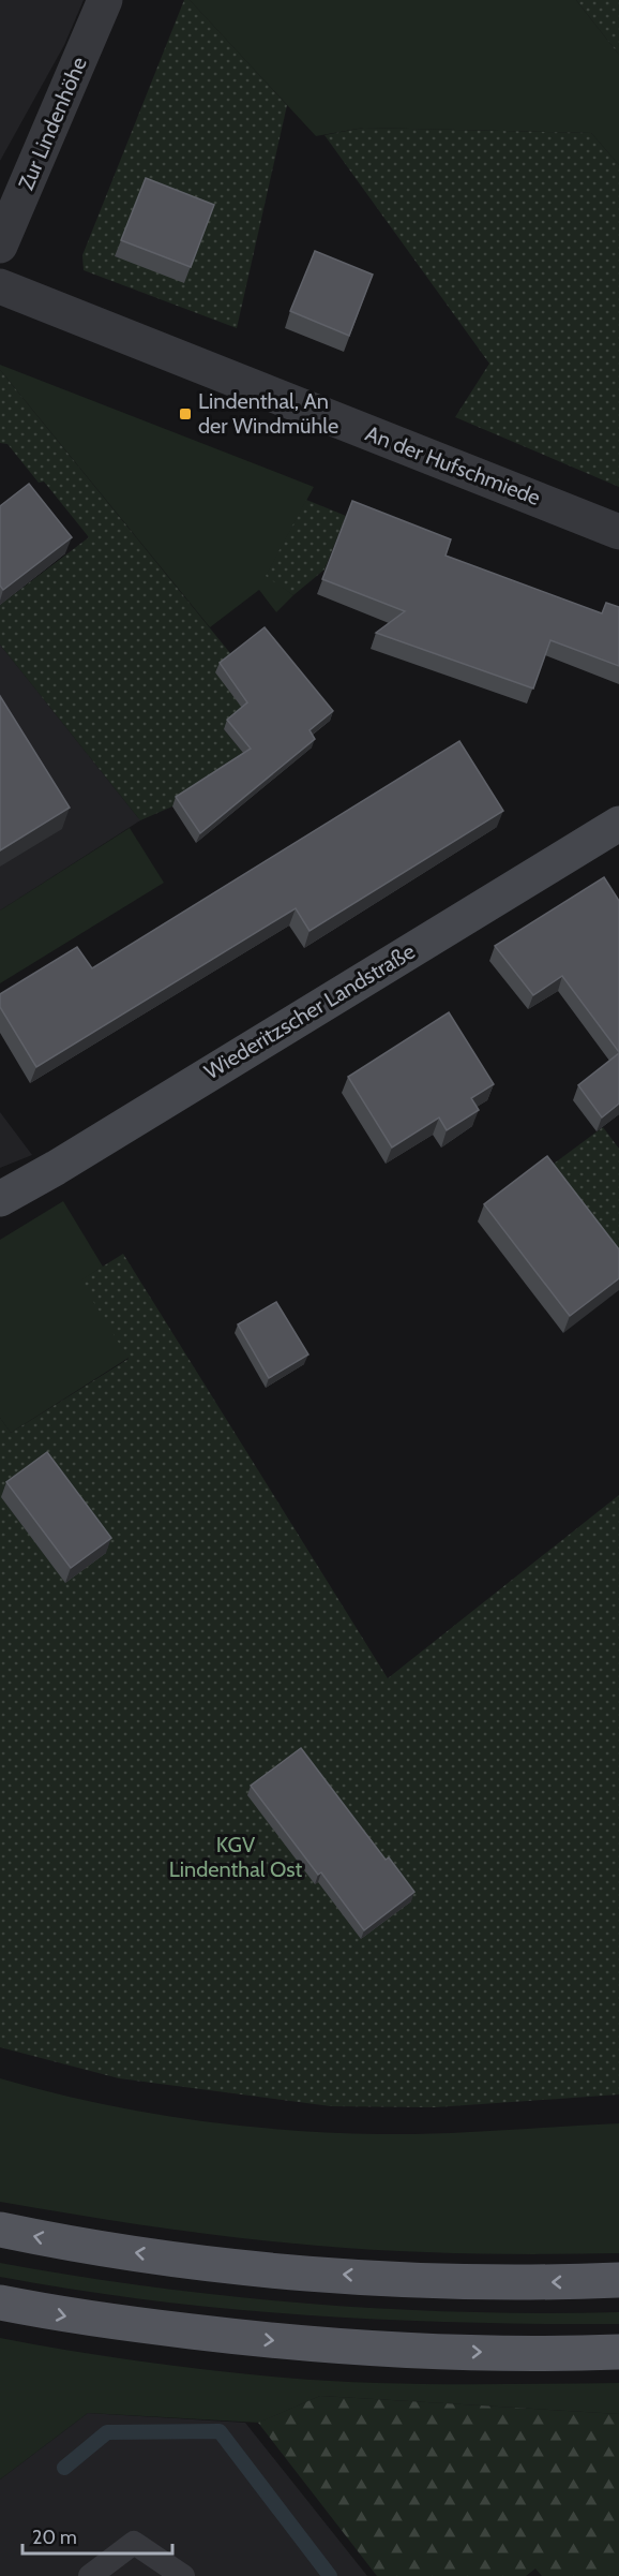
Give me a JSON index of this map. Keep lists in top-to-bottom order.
{
  "streets": {
    "street": ["Zur Lindenhöhe", "An der Hufschmiede", "Wiederitzscher Landstraße"]
  },
  "parks": ["KGV Lindenthal Ost"],
  "places": {
    "transit": ["Lindenthal, An der Windmühle"]
  },
  "scale_bar": "20 m"
}
